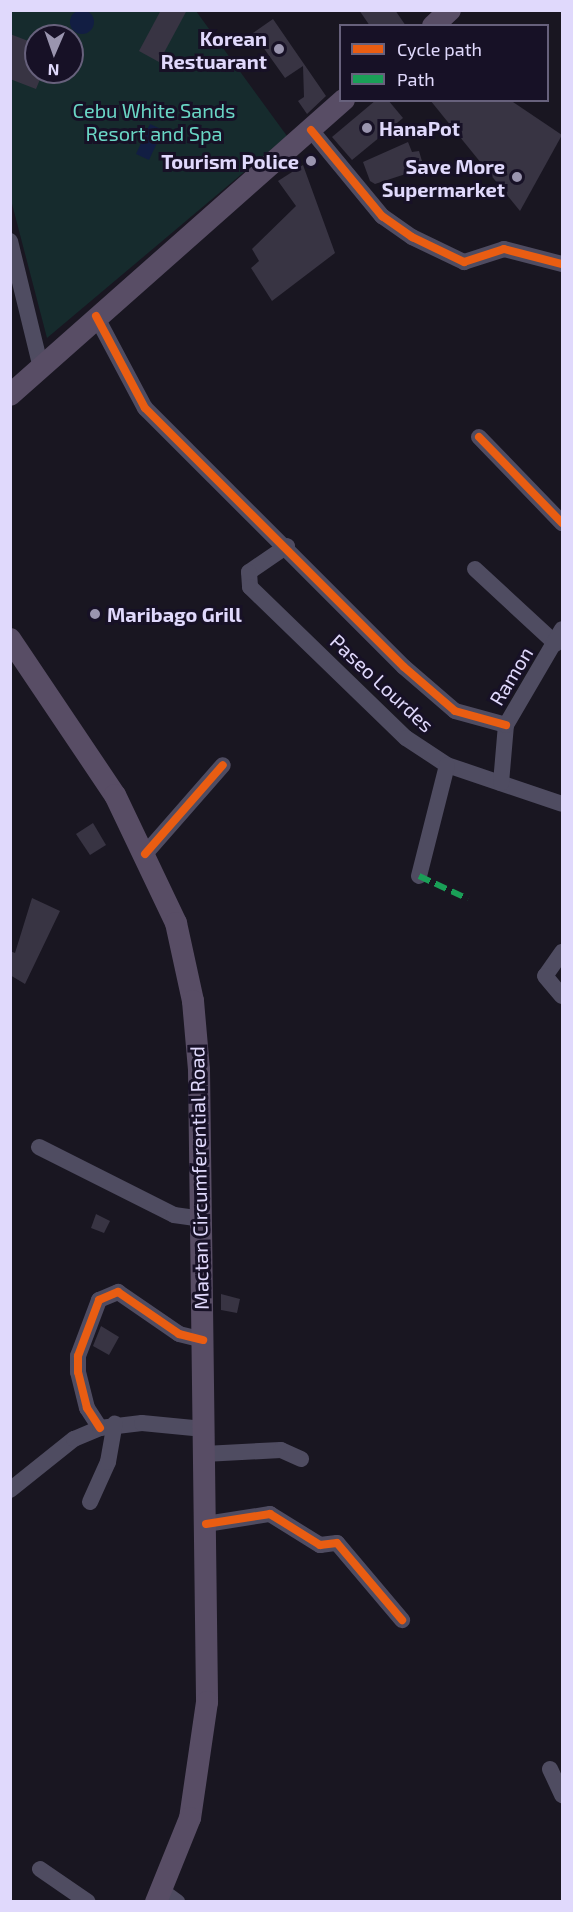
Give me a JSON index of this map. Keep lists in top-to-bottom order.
{
  "streets": {
    "main road": ["Mactan Circumferential Road"],
    "street": ["Ramon", "Paseo Lourdes"]
  },
  "crossings": [
    ["Ramon", "Paseo Lourdes"]
  ],
  "parks": ["Cebu White Sands Resort and Spa"],
  "places": [
    "Korean Restuarant",
    "HanaPot",
    "Tourism Police",
    "Save More Supermarket",
    "Maribago Grill"
  ],
  "legend": ["Cycle path", "Path"],
  "north": "bottom"
}
